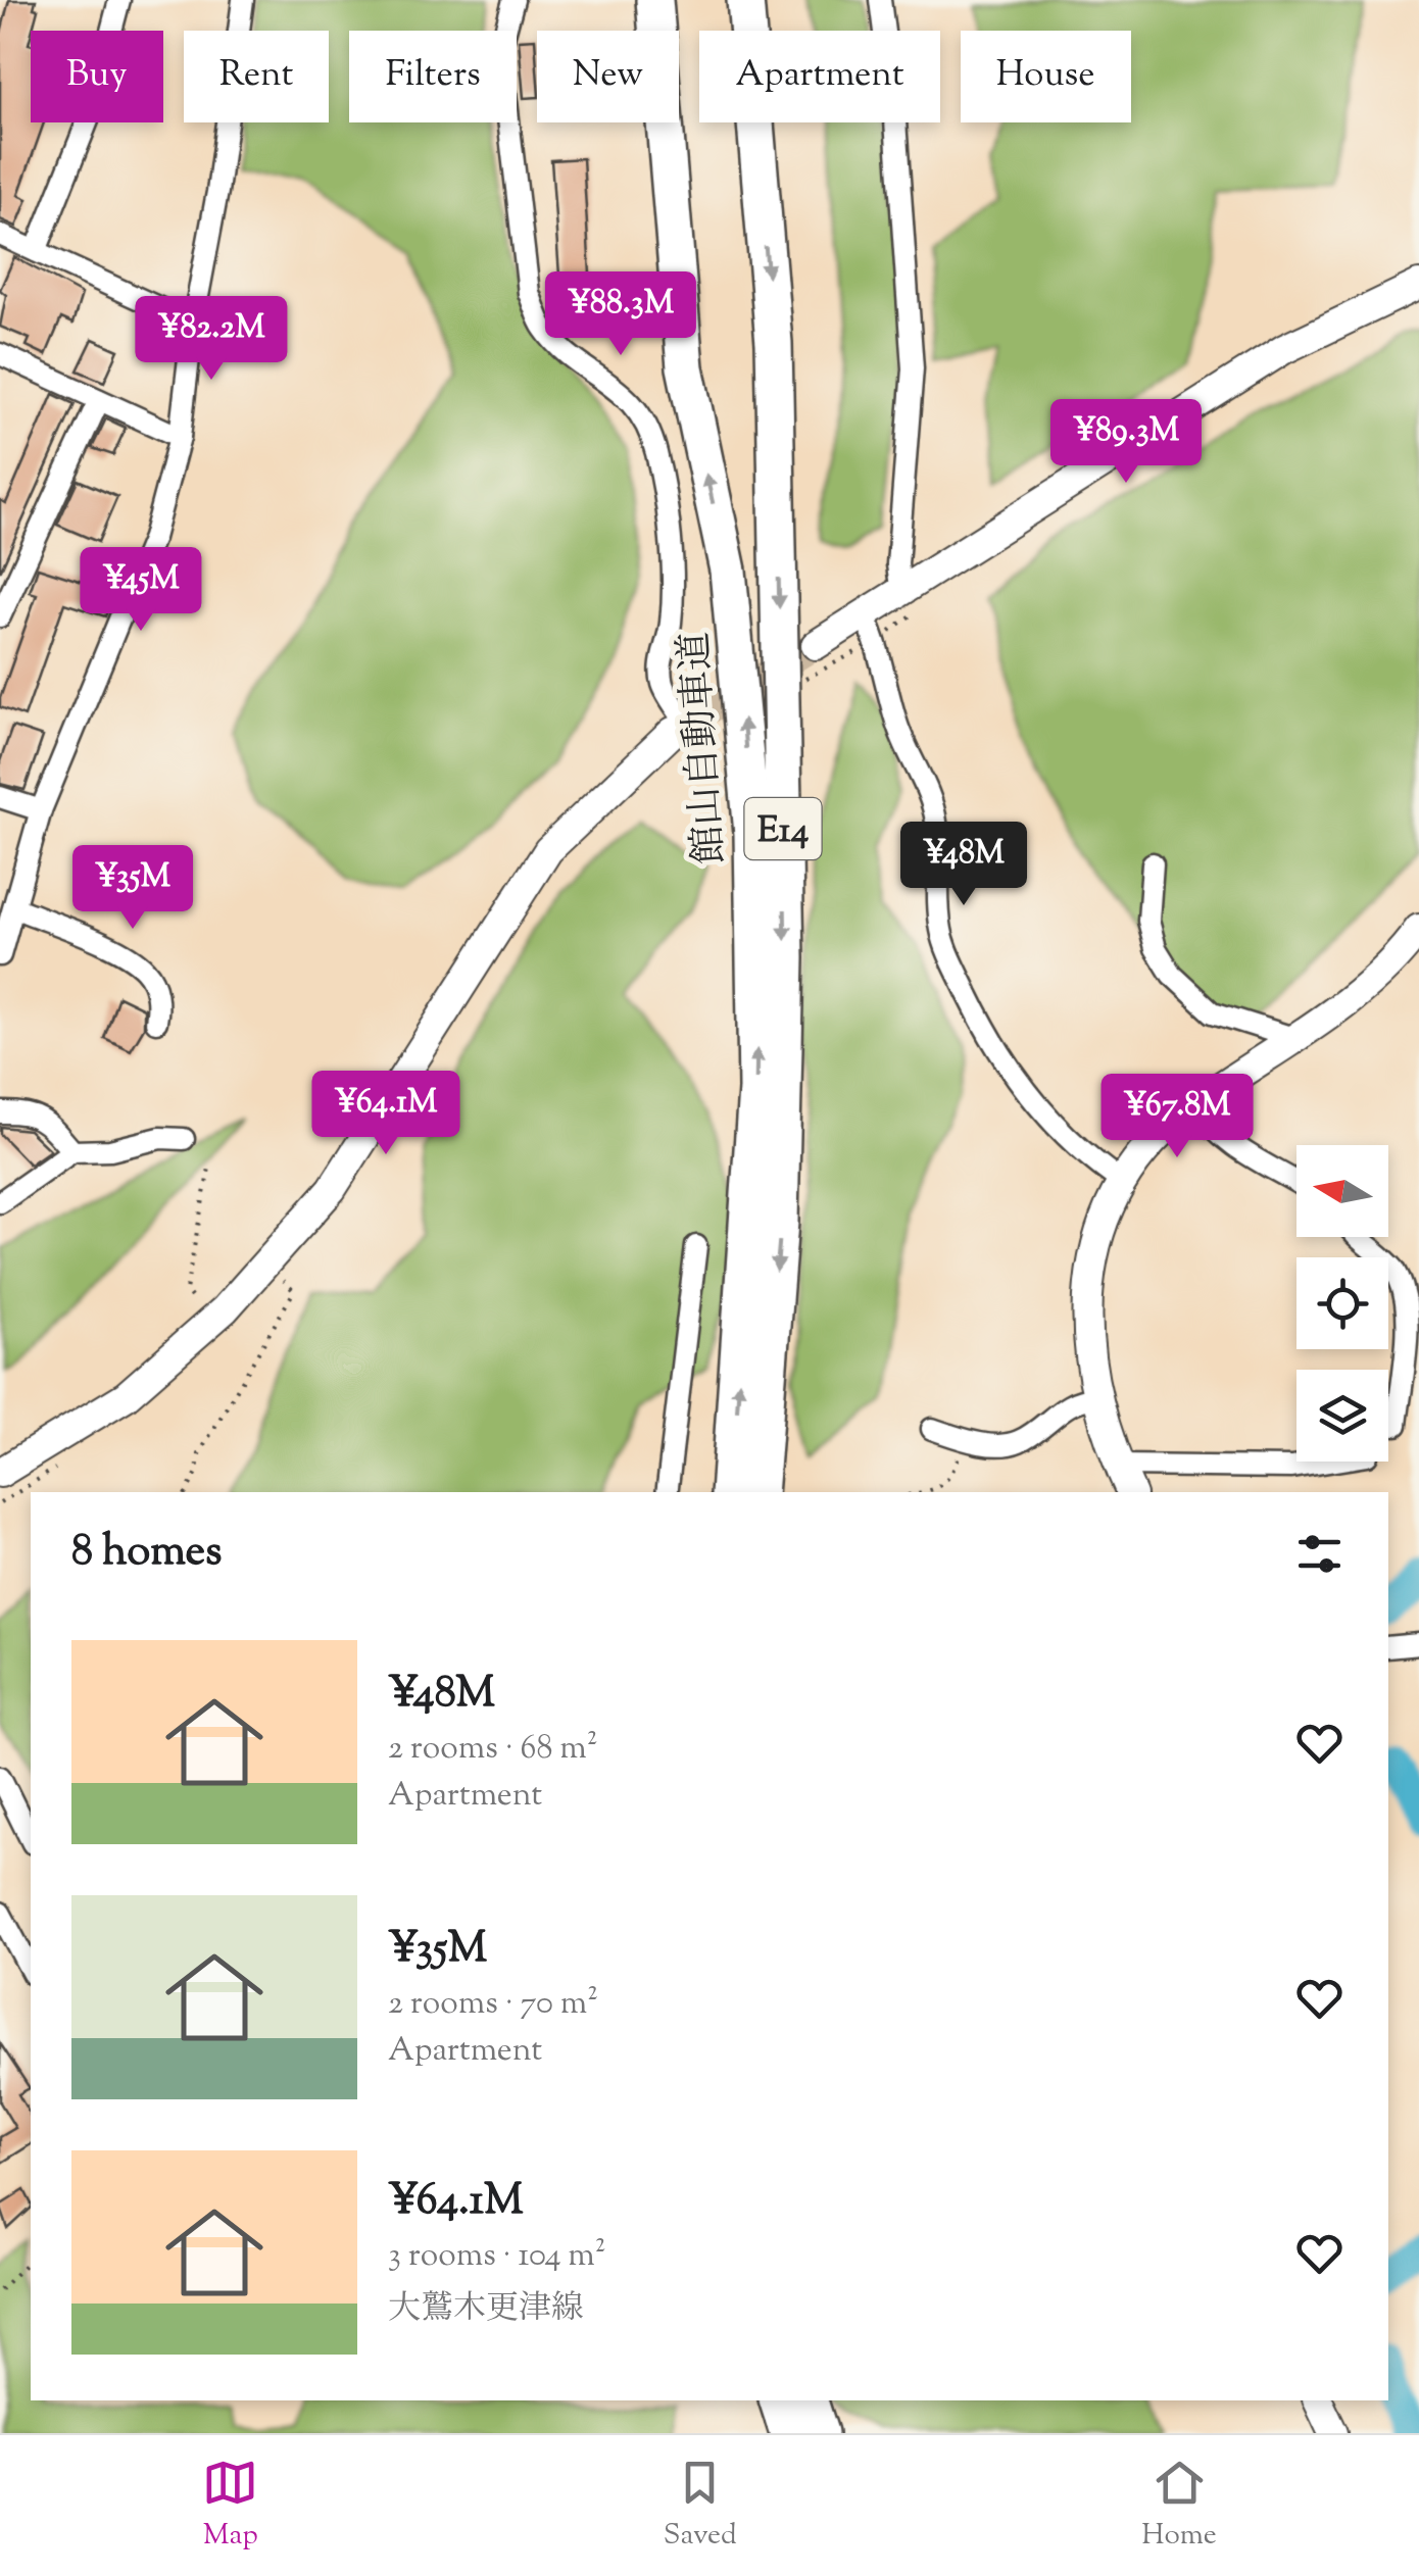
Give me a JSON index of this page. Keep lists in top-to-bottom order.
{
  "streets": {
    "highway": ["館山自動車道", "E14"]
  },
  "north": "left",
  "page": {
    "chip": [
      "Buy",
      "Rent",
      "Filters",
      "New",
      "Apartment",
      "House"
    ],
    "price": [
      "¥88.3M",
      "¥82.2M",
      "¥89.3M",
      "¥45M",
      "¥48M",
      "¥35M",
      "¥64.1M",
      "¥67.8M"
    ],
    "heading": "8 homes",
    "list": [
      {
        "name": "¥48M",
        "note": "2 rooms · 68 m² · Apartment"
      },
      {
        "name": "¥35M",
        "note": "2 rooms · 70 m² · Apartment"
      },
      {
        "name": "¥64.1M",
        "note": "3 rooms · 104 m² · 大鷲木更津線"
      }
    ],
    "tabs": ["Map", "Saved", "Home"]
  }
}
